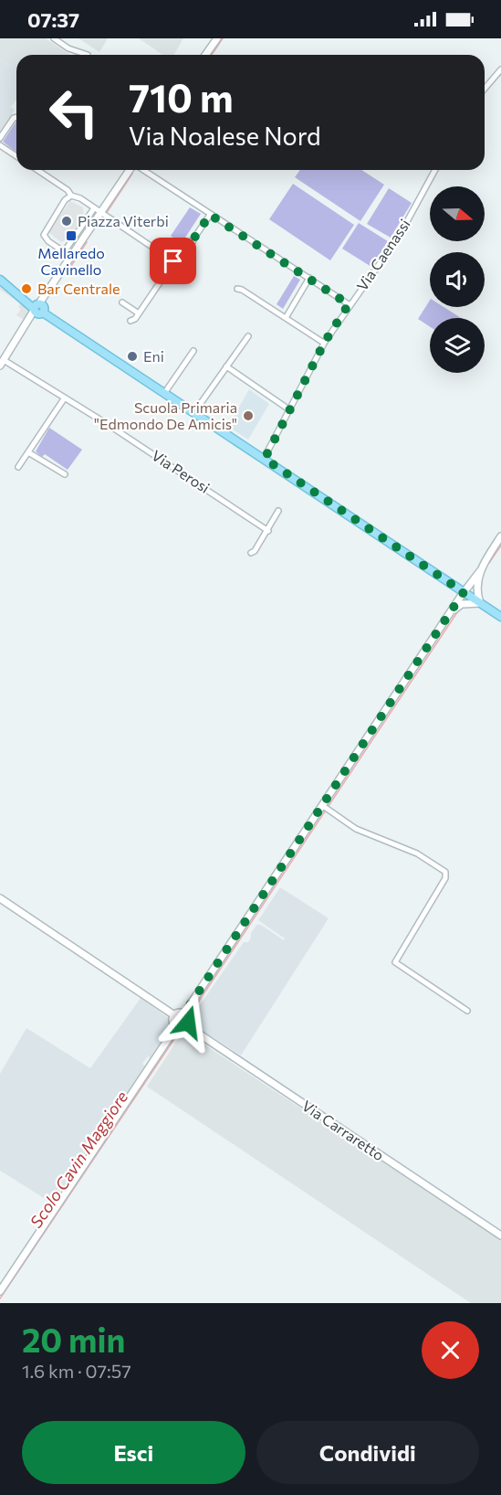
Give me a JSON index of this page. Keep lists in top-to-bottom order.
{
  "streets": {
    "street": ["Via Caenassi", "Via Perosi", "Via Carraretto"]
  },
  "water": ["Scolo Cavin Maggiore"],
  "places": {
    "other": [
      "Piazza Viterbi",
      "Bar Centrale",
      "Eni",
      "Scuola Primaria \"Edmondo De Amicis\""
    ],
    "transit": ["Mellaredo Cavinello"]
  },
  "north": "right",
  "page": {
    "status": "07:37",
    "turn": ["710 m", "Via Noalese Nord"],
    "heading": ["20 min", "1.6 km · 07:57"],
    "buttons": ["Esci", "Condividi"]
  }
}
